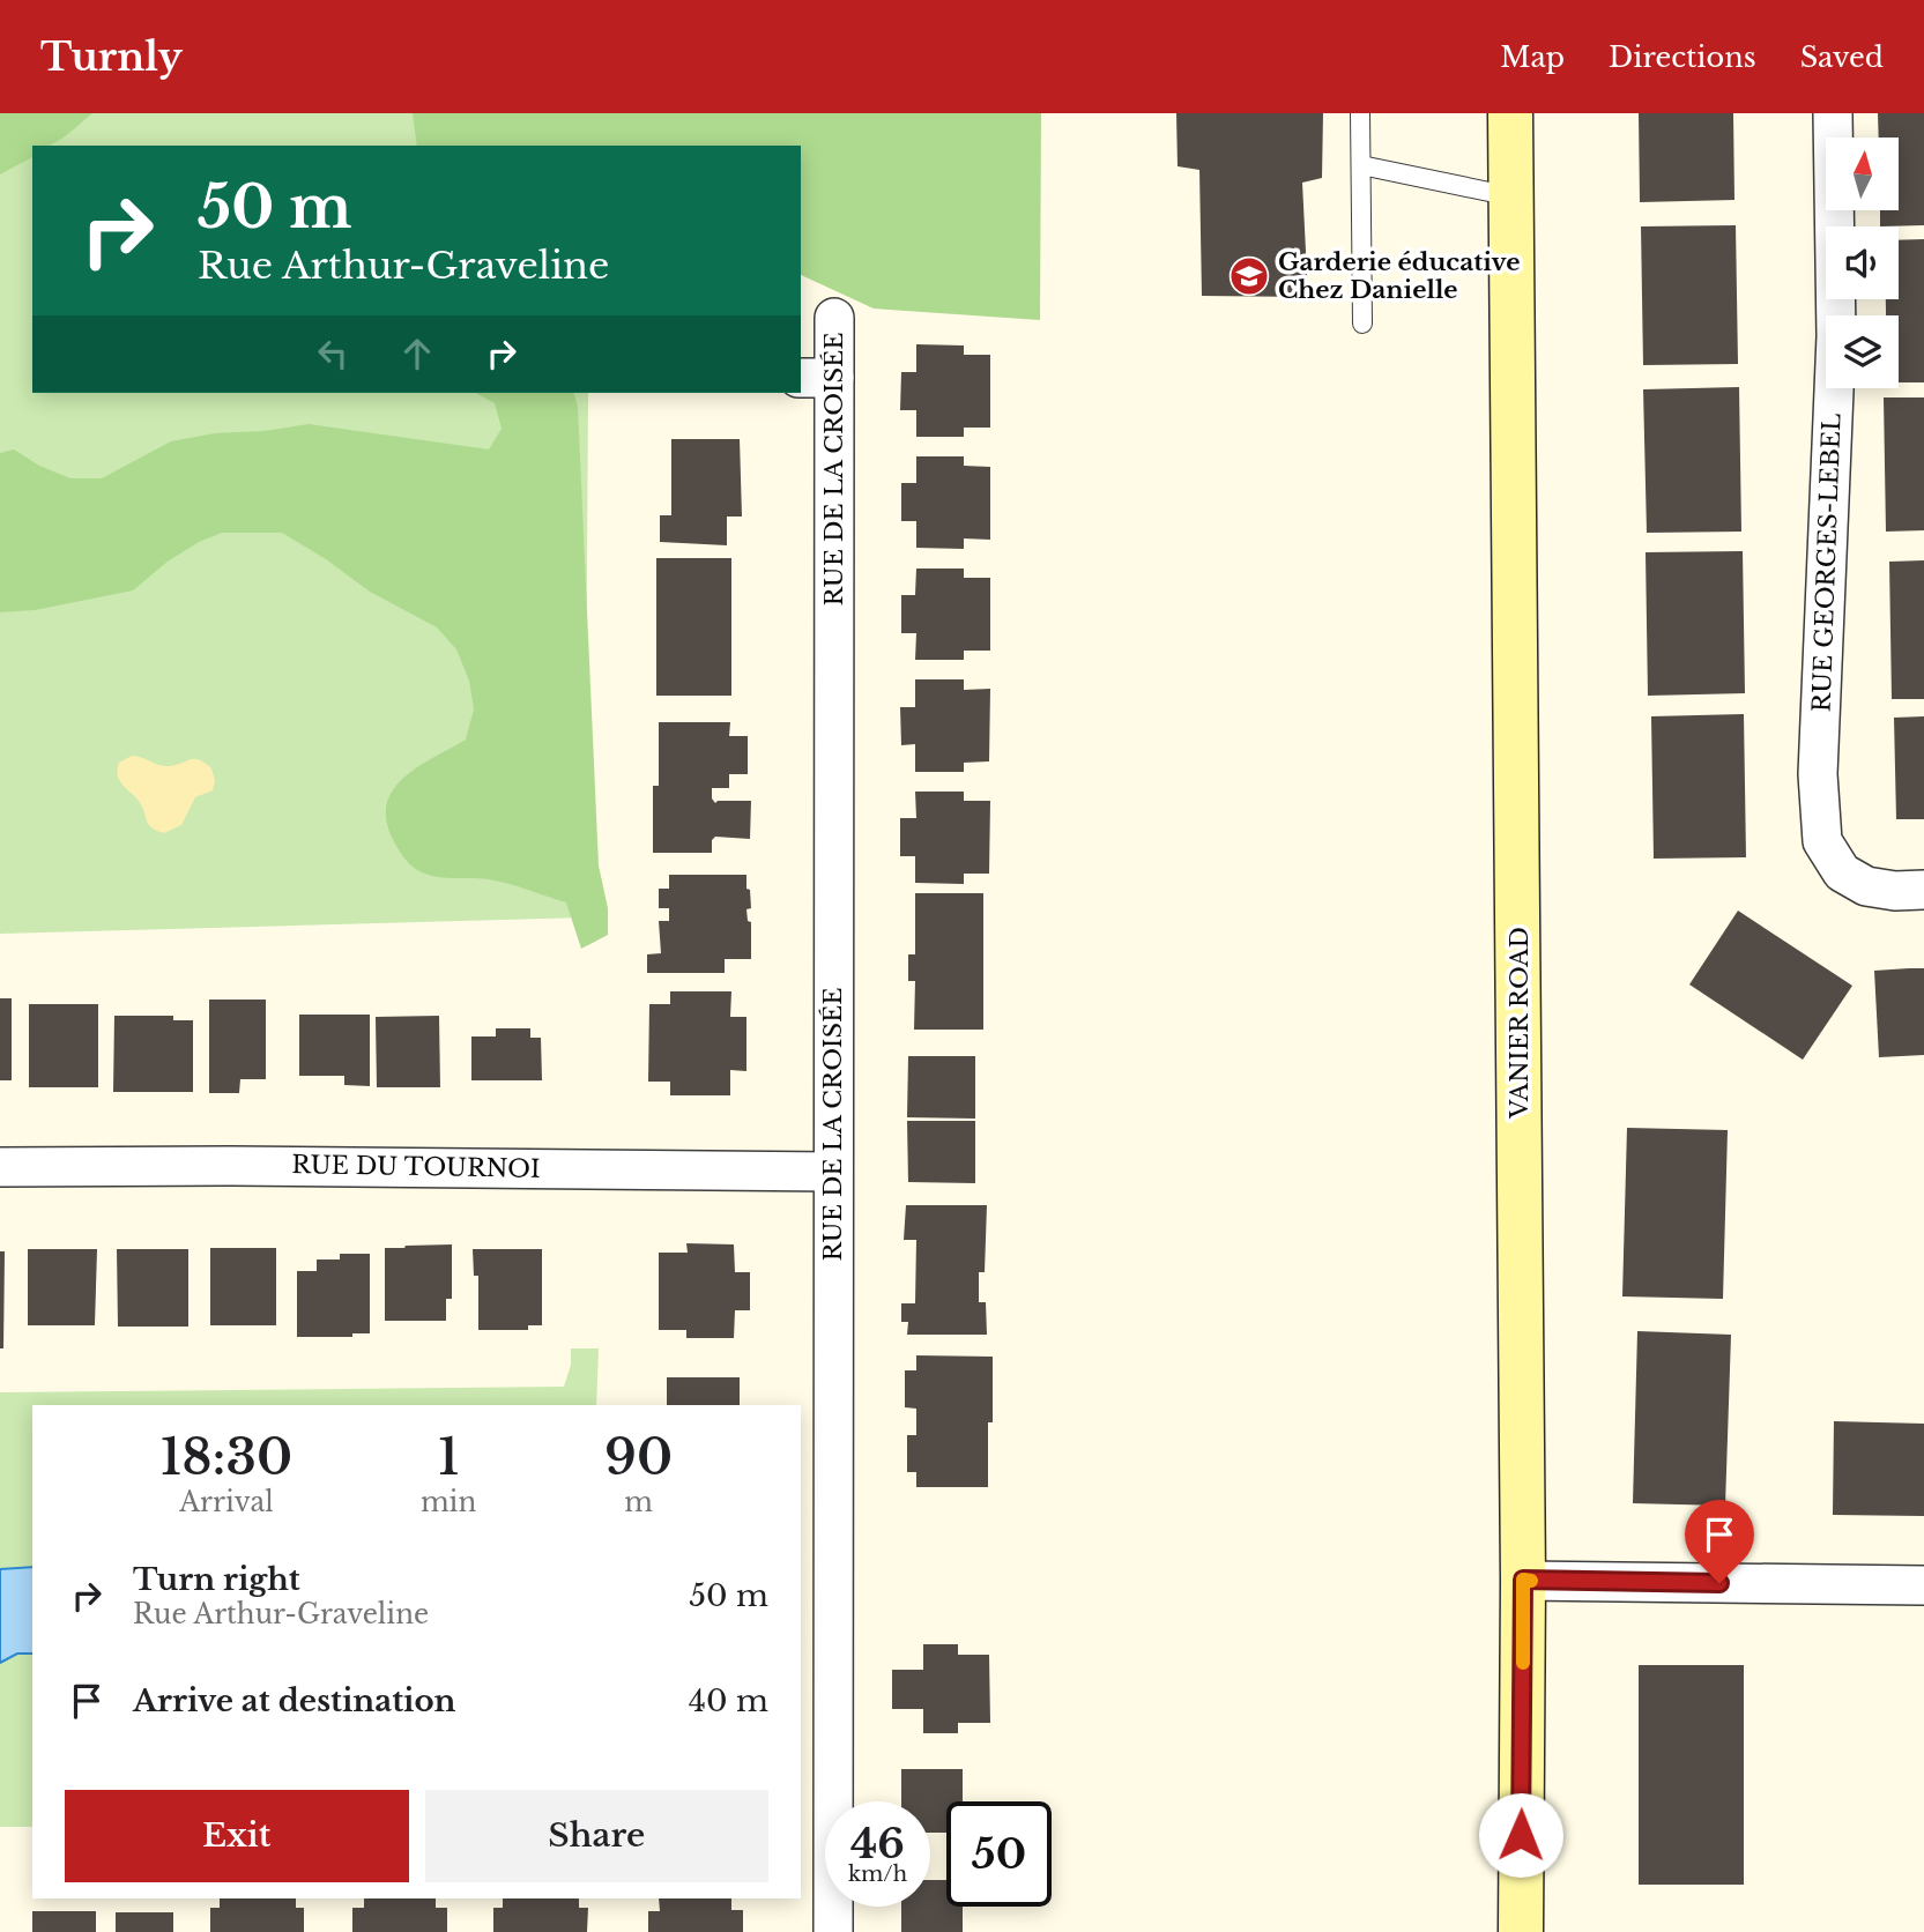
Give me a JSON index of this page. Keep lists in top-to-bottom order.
{
  "streets": {
    "main road": ["VANIER ROAD"],
    "street": ["RUE DE LA CROISÉE", "RUE GEORGES-LEBEL", "RUE DU TOURNOI"]
  },
  "crossings": [
    ["RUE DE LA CROISÉE", "RUE DU TOURNOI"]
  ],
  "places": {
    "school or university": ["Garderie éducative Chez Danielle"]
  },
  "north": "top",
  "page": {
    "header": "Turnly",
    "nav": ["Map", "Directions", "Saved"],
    "turn": ["50 m", "Rue Arthur-Graveline"],
    "eta": [
      "18:30",
      "Arrival",
      "1",
      "min",
      "90",
      "m"
    ],
    "list": [
      {
        "name": "Turn right",
        "note": "Rue Arthur-Graveline",
        "value": "50 m"
      },
      {
        "name": "Arrive at destination",
        "value": "40 m"
      }
    ],
    "buttons": ["Exit", "Share"],
    "speed": "46 km/h",
    "limit": "50"
  }
}
